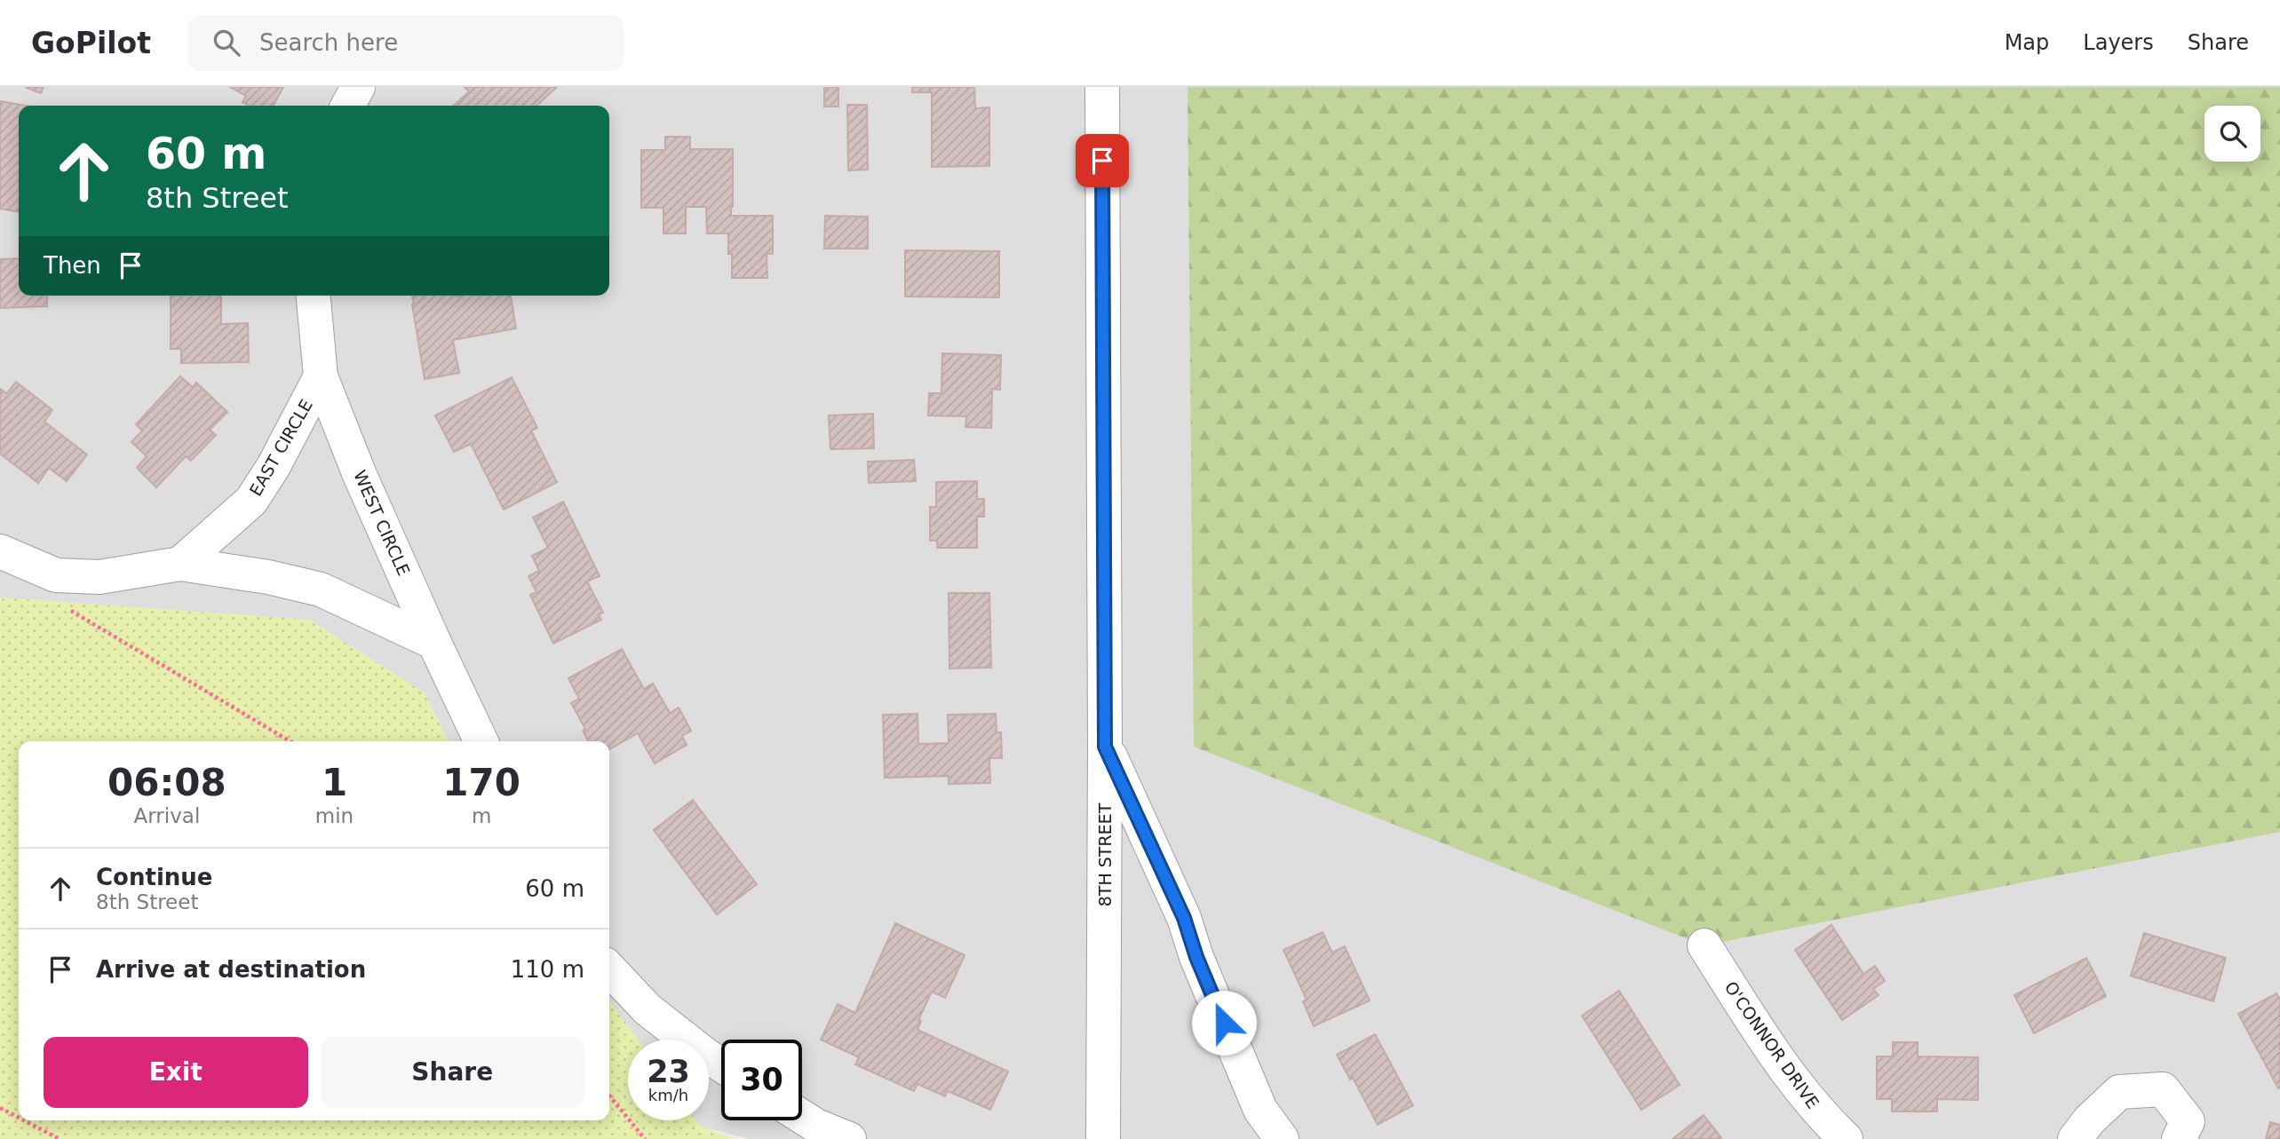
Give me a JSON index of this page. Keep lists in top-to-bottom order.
{
  "streets": {
    "street": [
      "EAST CIRCLE",
      "WEST CIRCLE",
      "8TH STREET",
      "O'CONNOR DRIVE"
    ]
  },
  "crossings": [
    ["EAST CIRCLE", "WEST CIRCLE"]
  ],
  "page": {
    "header": "GoPilot",
    "search": "Search here",
    "nav": ["Map", "Layers", "Share"],
    "turn": ["60 m", "8th Street"],
    "then": "Then",
    "eta": [
      "06:08",
      "Arrival",
      "1",
      "min",
      "170",
      "m"
    ],
    "list": [
      {
        "name": "Continue",
        "note": "8th Street",
        "value": "60 m"
      },
      {
        "name": "Arrive at destination",
        "value": "110 m"
      }
    ],
    "buttons": ["Exit", "Share"],
    "speed": "23 km/h",
    "limit": "30"
  }
}
